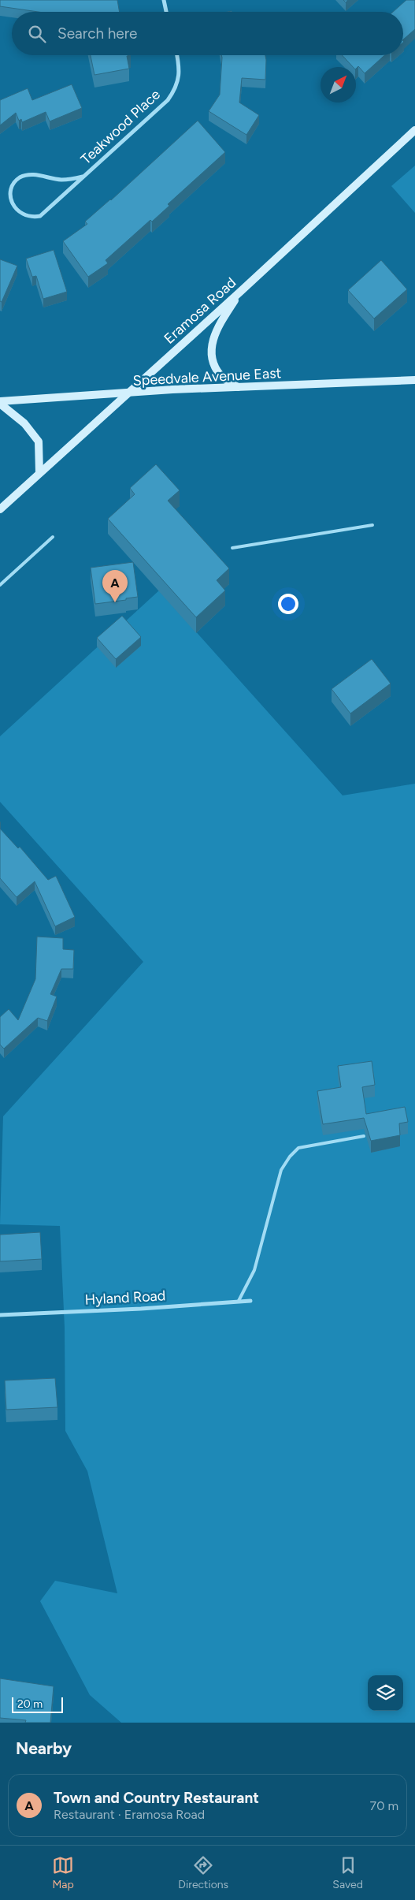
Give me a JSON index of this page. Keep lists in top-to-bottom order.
{
  "streets": {
    "main road": ["Eramosa Road", "Speedvale Avenue East"],
    "street": ["Teakwood Place", "Hyland Road"]
  },
  "crossings": [
    ["Eramosa Road", "Speedvale Avenue East"]
  ],
  "scale_bar": "20 m",
  "north": "top right",
  "page": {
    "search": "Search here",
    "pins": "A",
    "scale": "20 m",
    "heading": "Nearby",
    "list": [
      {
        "mark": "A",
        "name": "Town and Country Restaurant",
        "note": "Restaurant · Eramosa Road",
        "value": "70 m"
      }
    ],
    "nav": ["Map", "Directions", "Saved"]
  }
}
